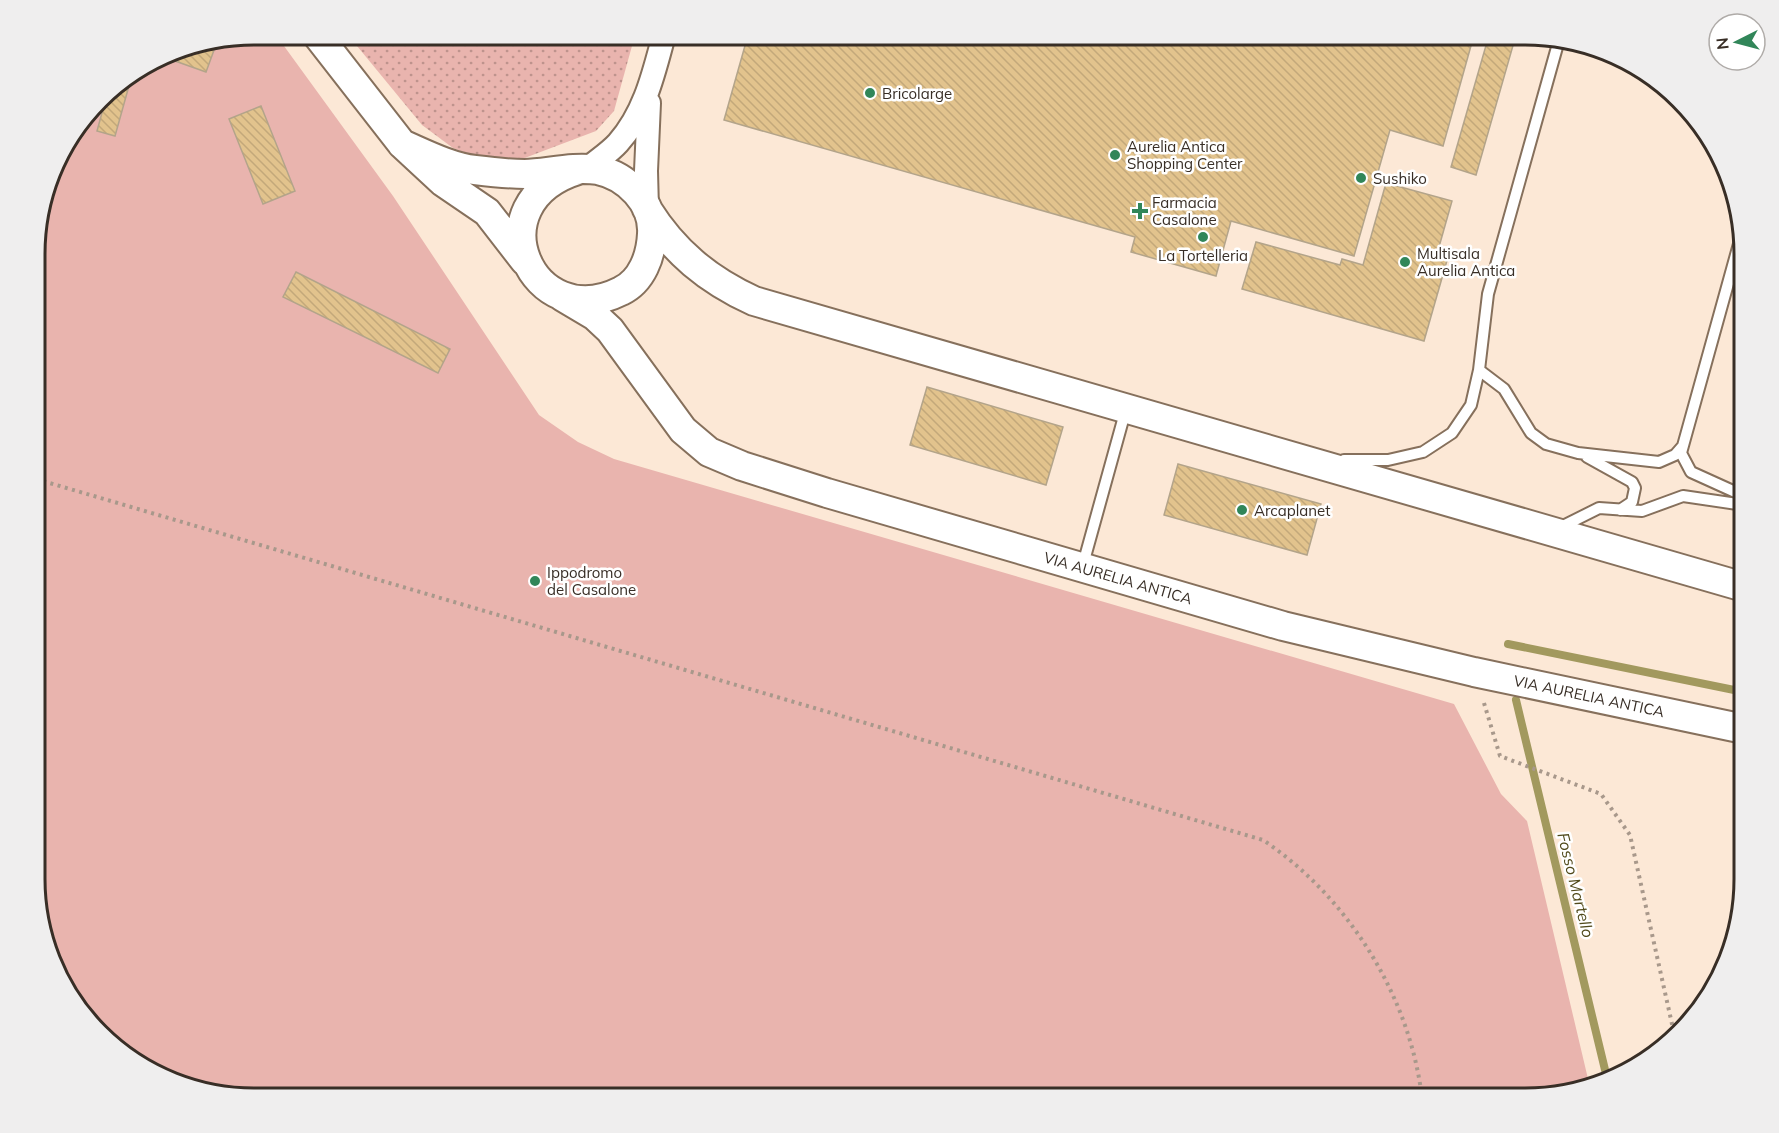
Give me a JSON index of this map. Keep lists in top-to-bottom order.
{
  "streets": {
    "street": ["VIA AURELIA ANTICA"]
  },
  "water": ["Fosso Martello"],
  "places": {
    "other": [
      "Bricolarge",
      "Aurelia Antica Shopping Center",
      "Sushiko",
      "La Tortelleria",
      "Multisala Aurelia Antica",
      "Arcaplanet",
      "Ippodromo del Casalone"
    ],
    "health": ["Farmacia Casalone"]
  },
  "north": "left"
}
